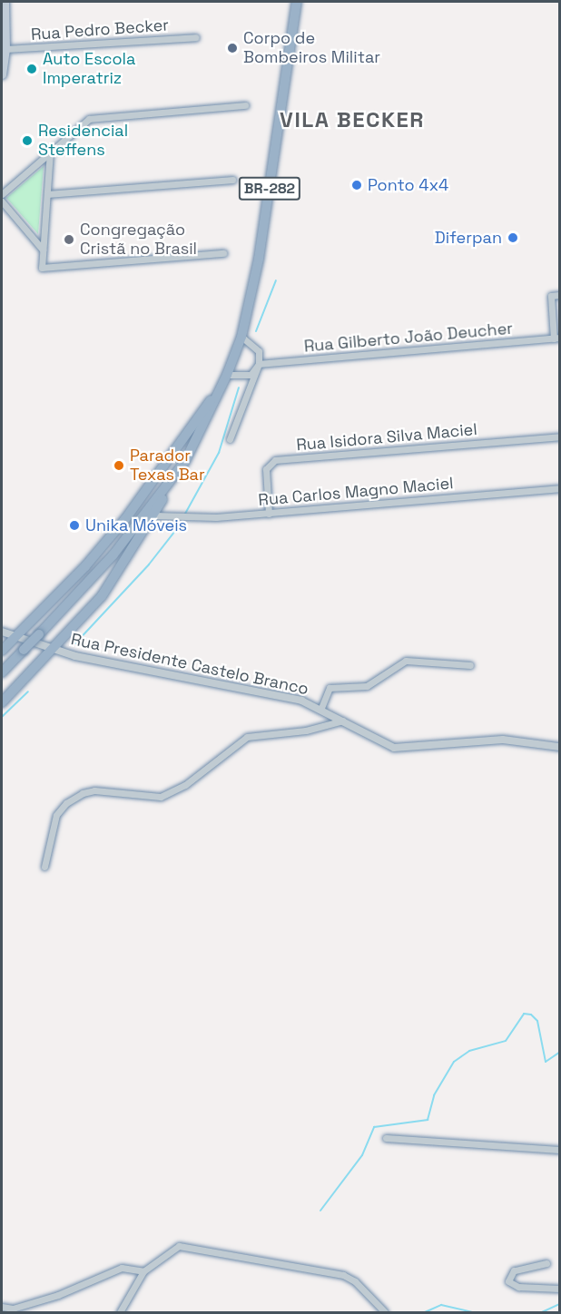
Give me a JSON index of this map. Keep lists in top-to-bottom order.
{
  "streets": {
    "highway": ["BR-282"],
    "street": [
      "Rua Pedro Becker",
      "Rua Gilberto João Deucher",
      "Rua Isidora Silva Maciel",
      "Rua Carlos Magno Maciel",
      "Rua Presidente Castelo Branco"
    ]
  },
  "crossings": [
    ["Rua Isidora Silva Maciel", "Rua Carlos Magno Maciel"]
  ],
  "districts": ["VILA BECKER"],
  "places": [
    "Corpo de Bombeiros Militar",
    "Auto Escola Imperatriz",
    "Residencial Steffens",
    "Ponto 4x4",
    "Diferpan",
    "Congregação Cristã no Brasil",
    "Parador Texas Bar",
    "Unika Móveis"
  ]
}
